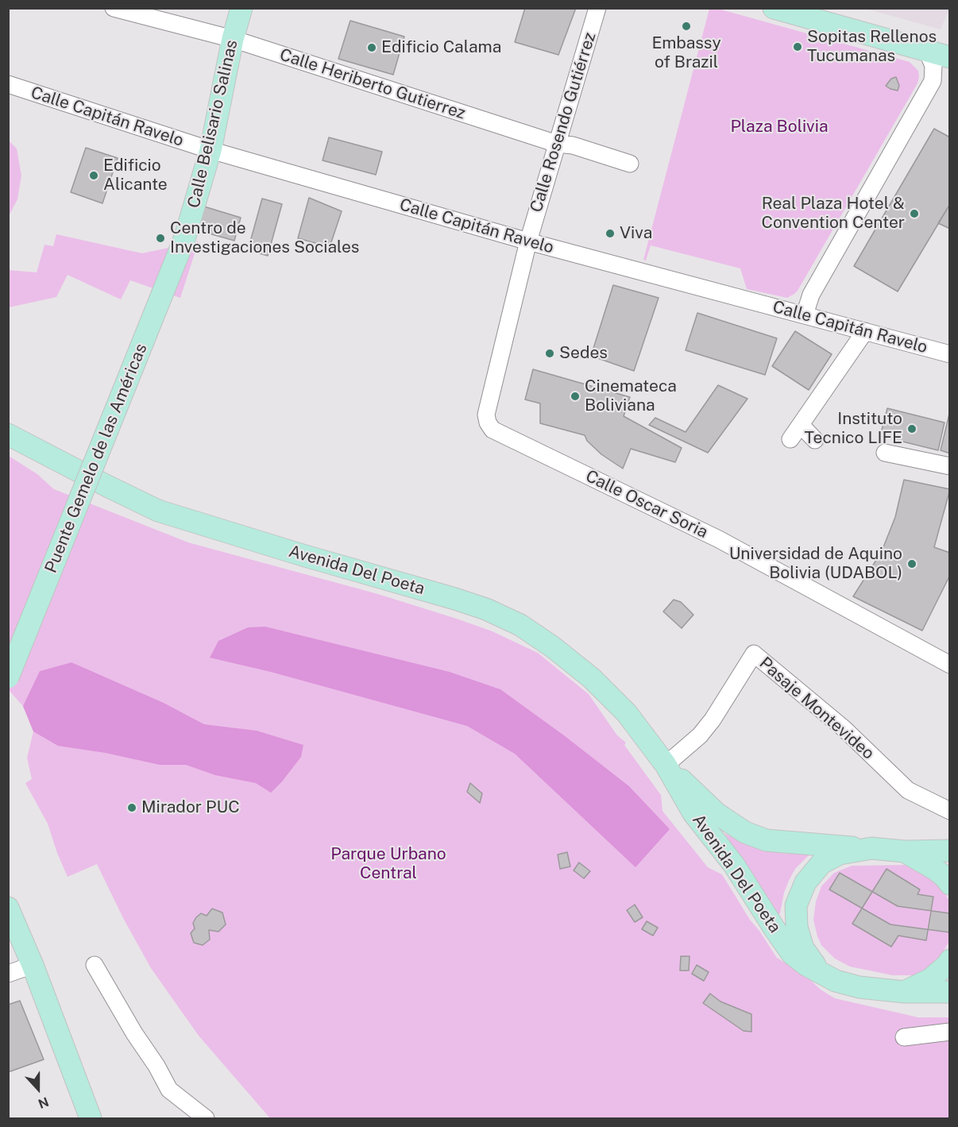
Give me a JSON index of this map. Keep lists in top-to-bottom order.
{
  "streets": {
    "main road": ["Calle Belisario Salinas", "Puente Gemelo de las Américas", "Avenida Del Poeta"],
    "street": [
      "Calle Heriberto Gutierrez",
      "Calle Capitán Ravelo",
      "Calle Rosendo Gutiérrez",
      "Calle Oscar Soria",
      "Pasaje Montevideo"
    ]
  },
  "crossings": [
    ["Calle Heriberto Gutierrez", "Calle Rosendo Gutiérrez"],
    ["Calle Heriberto Gutierrez", "Calle Belisario Salinas"],
    ["Calle Capitán Ravelo", "Calle Rosendo Gutiérrez"],
    ["Calle Capitán Ravelo", "Calle Belisario Salinas"],
    ["Calle Rosendo Gutiérrez", "Calle Oscar Soria"],
    ["Calle Belisario Salinas", "Puente Gemelo de las Américas"],
    ["Avenida Del Poeta", "Pasaje Montevideo"]
  ],
  "parks": ["Plaza Bolivia", "Parque Urbano Central"],
  "places": [
    "Embassy of Brazil",
    "Sopitas Rellenos Tucumanas",
    "Edificio Calama",
    "Edificio Alicante",
    "Real Plaza Hotel & Convention Center",
    "Viva",
    "Centro de Investigaciones Sociales",
    "Sedes",
    "Cinemateca Boliviana",
    "Instituto Tecnico LIFE",
    "Universidad de Aquino Bolivia (UDABOL)",
    "Mirador PUC"
  ],
  "north": "bottom"
}
